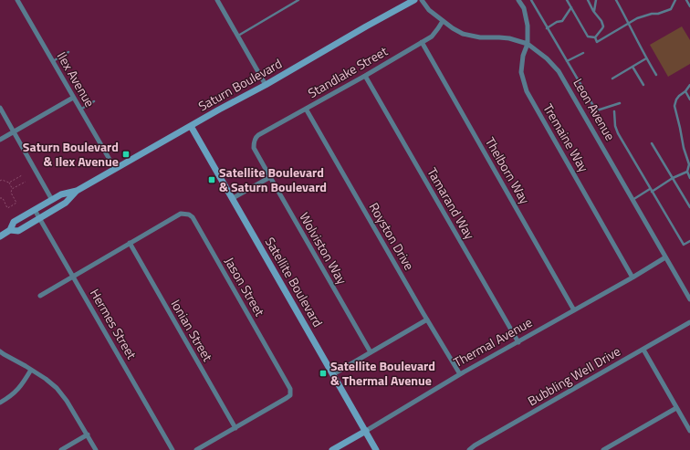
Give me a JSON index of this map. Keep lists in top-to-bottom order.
{
  "streets": {
    "street": [
      "Standlake Street",
      "Ilex Avenue",
      "Saturn Boulevard",
      "Leon Avenue",
      "Tremaine Way",
      "Thelborn Way",
      "Tamarand Way",
      "Royston Drive",
      "Wolviston Way",
      "Satellite Boulevard",
      "Jason Street",
      "Hermes Street",
      "Ionian Street",
      "Thermal Avenue",
      "Bubbling Well Drive"
    ]
  },
  "crossings": [
    ["Standlake Street", "Leon Avenue"],
    ["Standlake Street", "Thelborn Way"],
    ["Standlake Street", "Tamarand Way"],
    ["Standlake Street", "Royston Drive"],
    ["Standlake Street", "Wolviston Way"],
    ["Ilex Avenue", "Saturn Boulevard"],
    ["Saturn Boulevard", "Satellite Boulevard"],
    ["Saturn Boulevard", "Hermes Street"],
    ["Leon Avenue", "Tremaine Way"],
    ["Leon Avenue", "Thermal Avenue"],
    ["Tremaine Way", "Thermal Avenue"],
    ["Thelborn Way", "Thermal Avenue"],
    ["Tamarand Way", "Thermal Avenue"],
    ["Royston Drive", "Thermal Avenue"],
    ["Satellite Boulevard", "Thermal Avenue"],
    ["Jason Street", "Ionian Street"]
  ],
  "places": {
    "transit": ["Saturn Boulevard & Ilex Avenue", "Satellite Boulevard & Saturn Boulevard", "Satellite Boulevard & Thermal Avenue"]
  }
}
